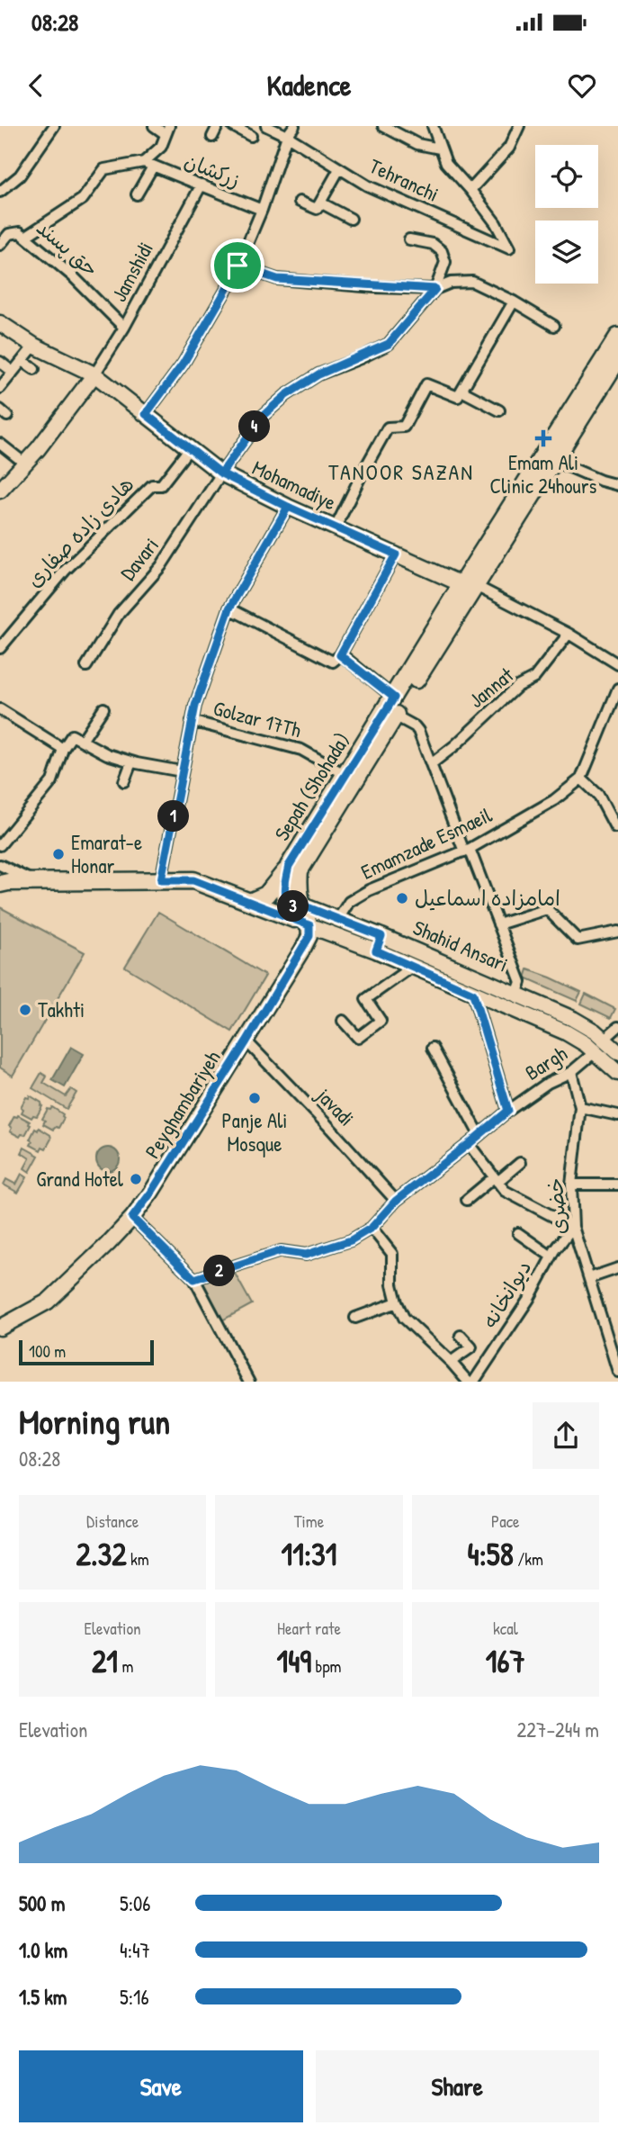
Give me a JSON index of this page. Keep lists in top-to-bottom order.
{
  "streets": {
    "main road": [
      "Mohamadiye",
      "Sepah (Shohada)",
      "Shahid Ansari",
      "Peyghambariyeh"
    ],
    "street": [
      "زرکشان",
      "Tehranchi",
      "حق پسند",
      "Jamshidi",
      "هادی زاده صفاری",
      "Davari",
      "Jannat",
      "Golzar 17Th",
      "Emamzade Esmaeil",
      "Bargh",
      "javadi",
      "خضری",
      "دیوانخانه"
    ]
  },
  "crossings": [
    ["زرکشان", "Jamshidi"],
    ["حق پسند", "Jamshidi"],
    ["Jamshidi", "Mohamadiye"],
    ["Mohamadiye", "هادی زاده صفاری"],
    ["Mohamadiye", "Davari"],
    ["Mohamadiye", "Sepah (Shohada)"],
    ["Golzar 17Th", "Sepah (Shohada)"],
    ["Sepah (Shohada)", "Shahid Ansari"],
    ["Emamzade Esmaeil", "Shahid Ansari"],
    ["Shahid Ansari", "Bargh"],
    ["Shahid Ansari", "Peyghambariyeh"],
    ["Bargh", "javadi"],
    ["Bargh", "خضری"],
    ["Peyghambariyeh", "javadi"],
    ["خضری", "دیوانخانه"]
  ],
  "districts": ["TANOOR SAZAN"],
  "places": {
    "health": ["Emam Ali Clinic 24hours"],
    "other": [
      "Emarat-e Honar",
      "امامزاده اسماعیل",
      "Takhti",
      "Panje Ali Mosque",
      "Grand Hotel"
    ]
  },
  "scale_bar": "100 m",
  "page": {
    "status": "08:28",
    "header": "Kadence",
    "pins": [
      "4",
      "1",
      "3",
      "2"
    ],
    "scale": "100 m",
    "heading": ["Morning run", "08:28"],
    "stats": [
      ["Distance", "2.32 km"],
      ["Time", "11:31"],
      ["Pace", "4:58 /km"],
      ["Elevation", "21 m"],
      ["Heart rate", "149 bpm"],
      ["kcal", "167"]
    ],
    "chart": ["Elevation", "227–244 m"],
    "list": [
      {
        "name": "500 m",
        "note": "5:06"
      },
      {
        "name": "1.0 km",
        "note": "4:47"
      },
      {
        "name": "1.5 km",
        "note": "5:16"
      }
    ],
    "buttons": ["Save", "Share"]
  }
}
